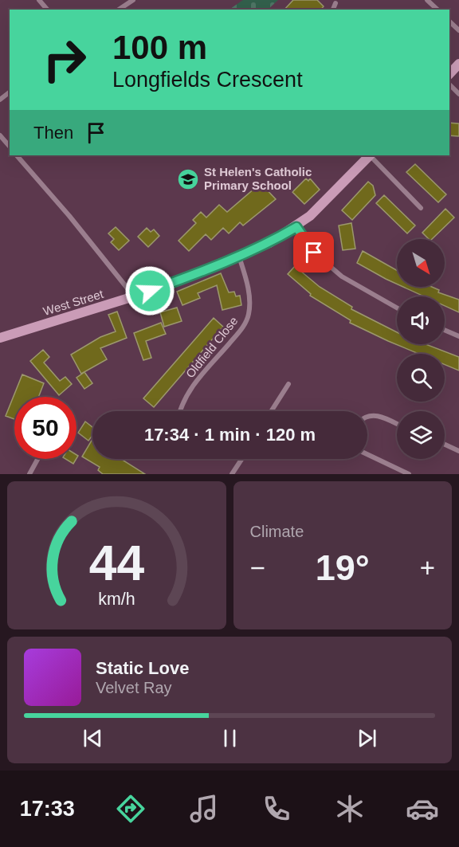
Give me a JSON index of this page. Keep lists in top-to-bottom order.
{
  "streets": {
    "main road": ["West Street"],
    "street": ["Oldfield Close"]
  },
  "crossings": [
    ["West Street", "Oldfield Close"]
  ],
  "places": {
    "school or university": ["St Helen's Catholic Primary School"]
  },
  "north": "bottom right",
  "page": {
    "turn": ["100 m", "Longfields Crescent"],
    "then": "Then",
    "limit": "50",
    "trip": "17:34 · 1 min · 120 m",
    "tile": "Climate",
    "heat": ["−", "19°", "+"],
    "song": ["Static Love", "Velvet Ray"],
    "tabs": "17:33",
    "gauge": ["44", "km/h"]
  }
}
